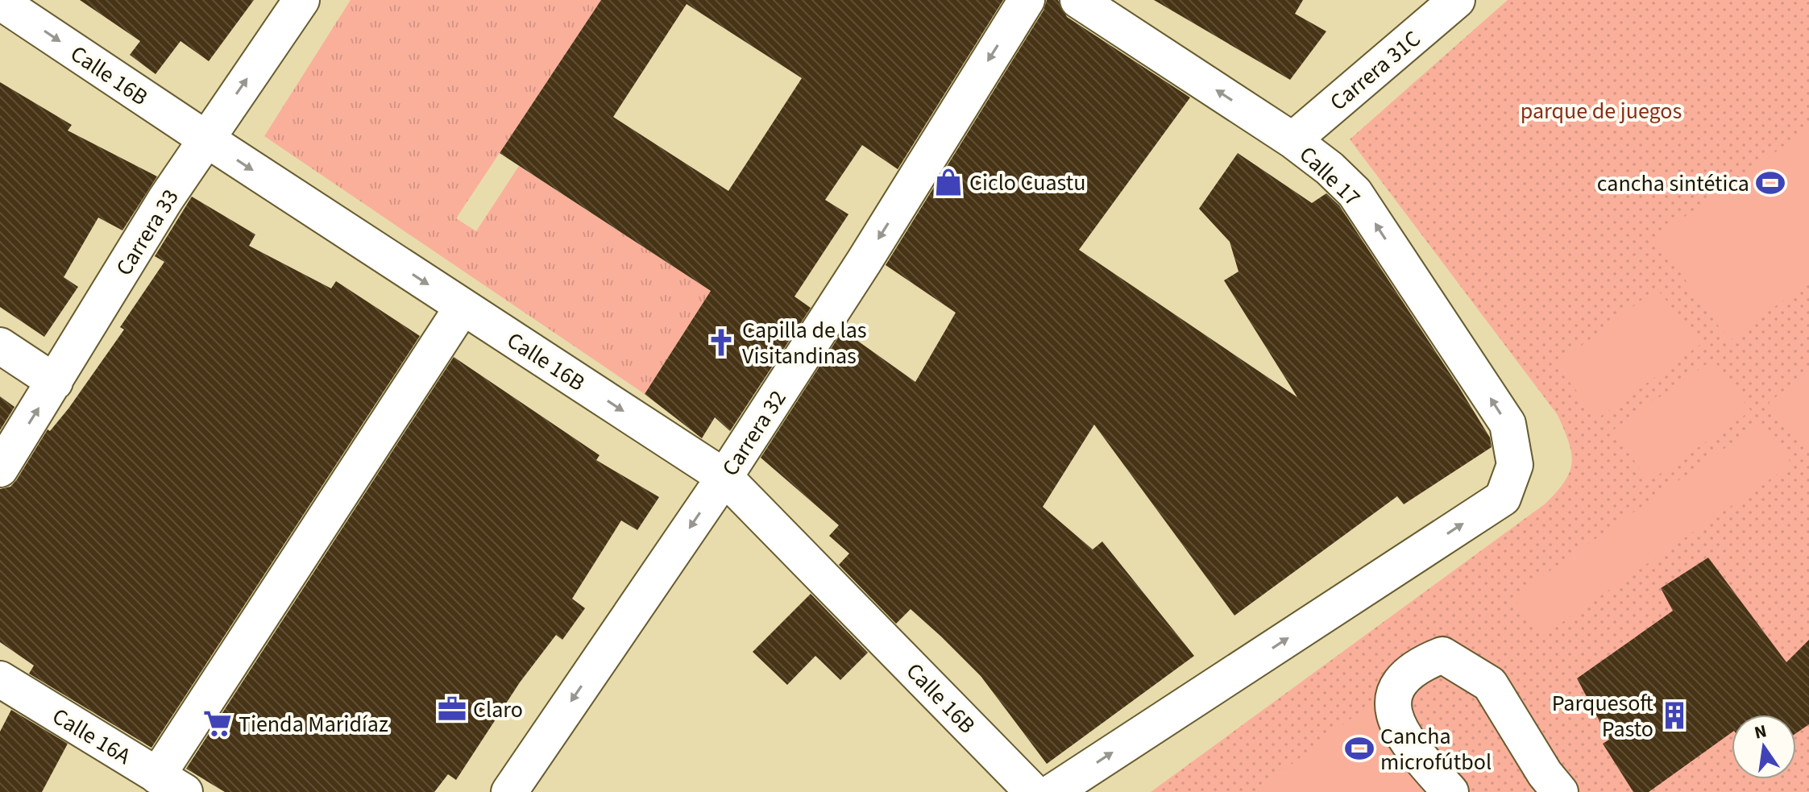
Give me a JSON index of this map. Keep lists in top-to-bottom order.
{
  "streets": {
    "street": [
      "Carrera 31C",
      "Calle 16B",
      "Calle 17",
      "Carrera 33",
      "Carrera 32",
      "Calle 16A"
    ]
  },
  "crossings": [
    ["Carrera 31C", "Calle 17"],
    ["Calle 16B", "Carrera 33"],
    ["Calle 16B", "Carrera 32"]
  ],
  "one_way": ["Calle 16B"],
  "parks": ["parque de juegos"],
  "places": {
    "shop": ["Ciclo Cuastu"],
    "sports": ["cancha sintética", "Cancha microfútbol"],
    "church": ["Capilla de las Visitandinas"],
    "office": ["Claro"],
    "building": ["Parquesoft Pasto"],
    "supermarket": ["Tienda Maridíaz"]
  },
  "north": "top"
}
